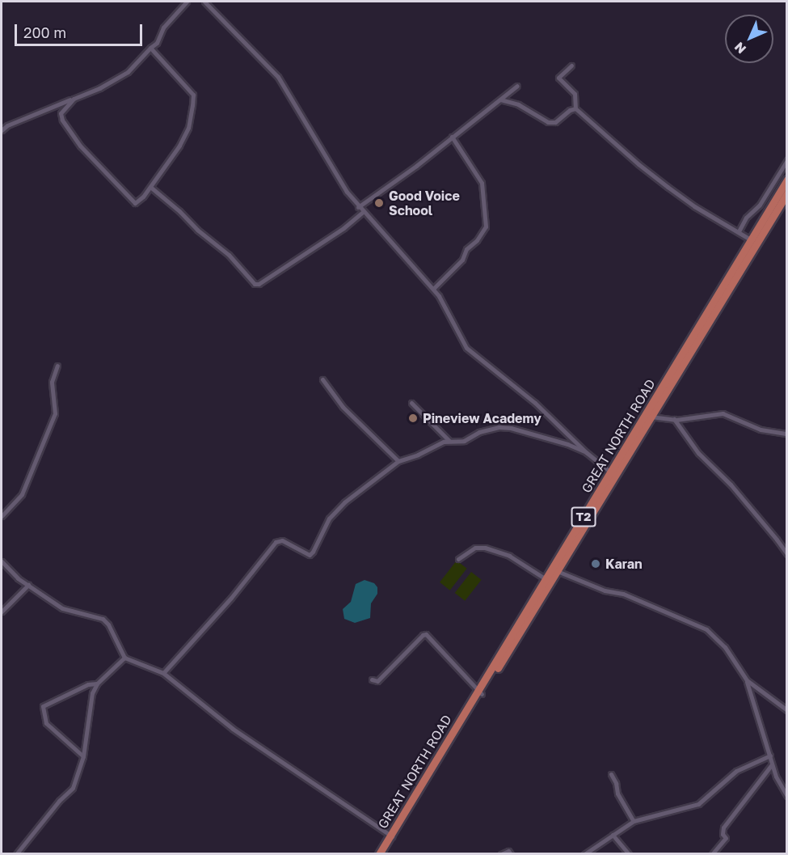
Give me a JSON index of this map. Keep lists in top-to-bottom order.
{
  "streets": {
    "highway": ["GREAT NORTH ROAD", "T2"]
  },
  "places": ["Good Voice School", "Pineview Academy", "Karan"],
  "scale_bar": "200 m",
  "north": "bottom left"
}
